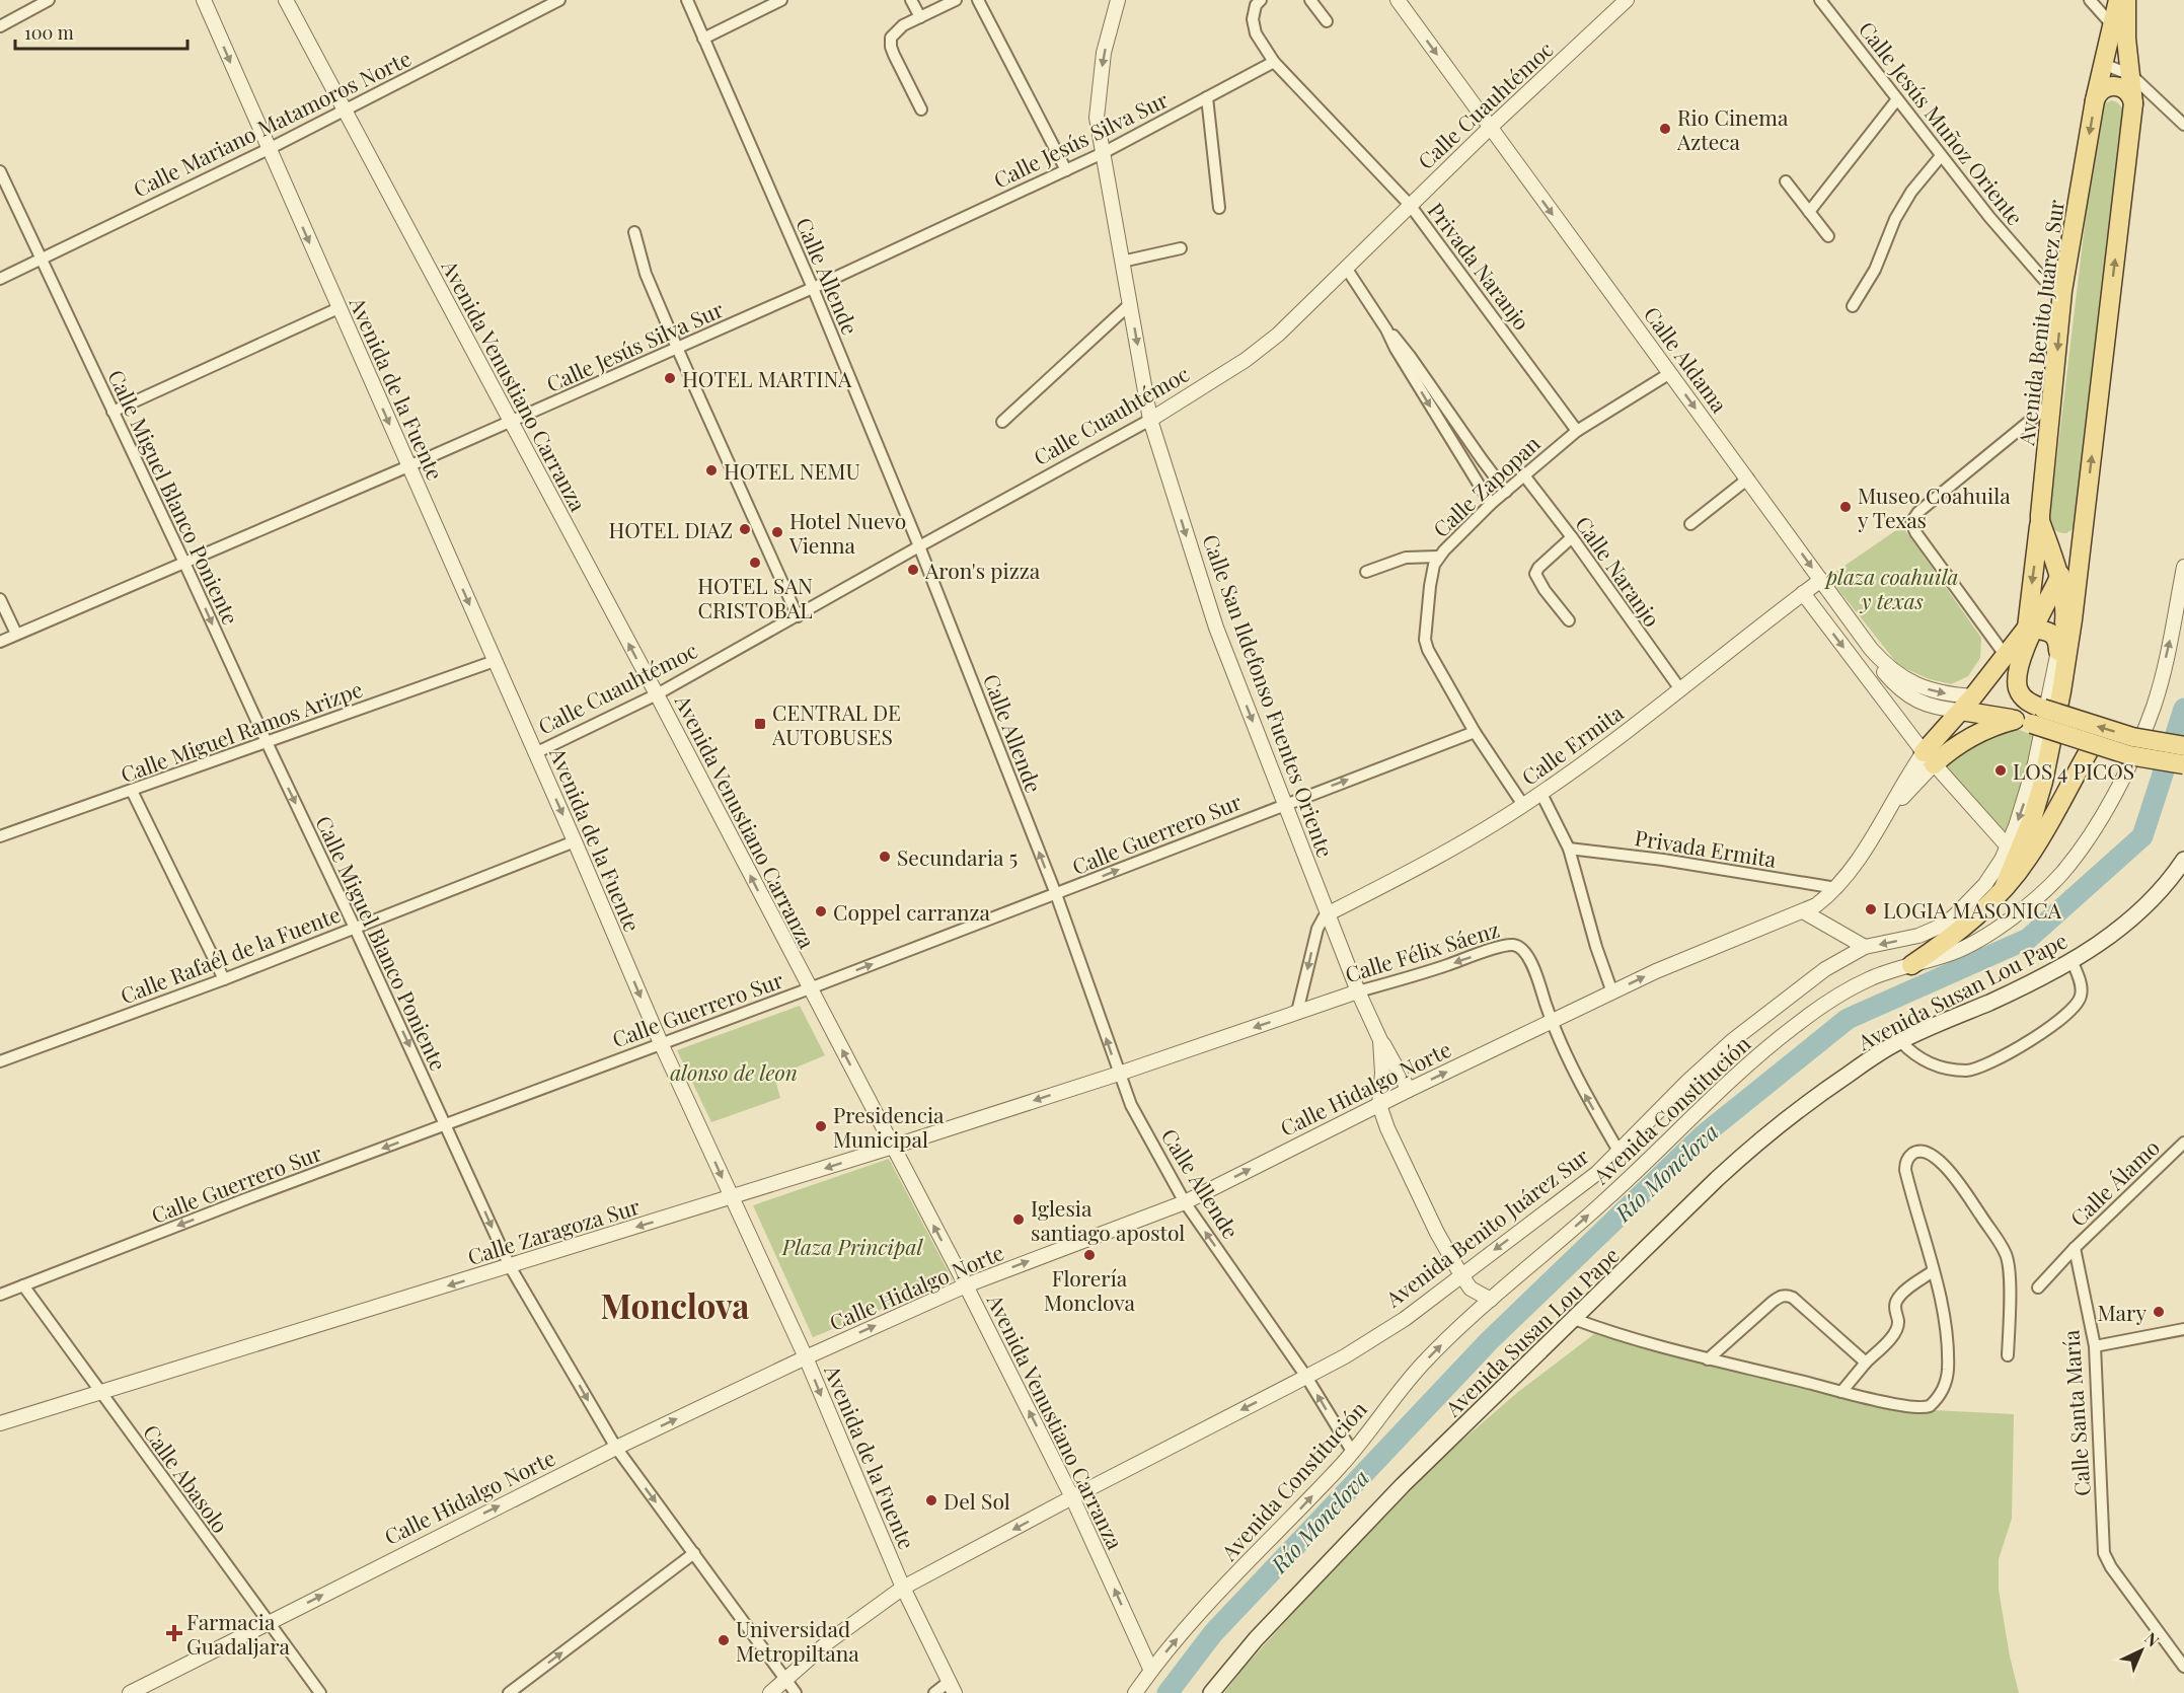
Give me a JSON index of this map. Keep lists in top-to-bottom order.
{
  "streets": {
    "main road": ["Avenida Benito Juárez Sur", "Avenida Susan Lou Pape"],
    "street": [
      "Calle Cuauhtémoc",
      "Calle Mariano Matamoros Norte",
      "Calle Jesús Muñoz Oriente",
      "Calle Jesús Silva Sur",
      "Privada Naranjo",
      "Calle Allende",
      "Calle Aldama",
      "Avenida Venustiano Carranza",
      "Avenida de la Fuente",
      "Calle Zapopan",
      "Calle Miguel Blanco Poniente",
      "Calle Naranjo",
      "Calle San Ildefonso Fuentes Oriente",
      "Calle Miguel Ramos Arizpe",
      "Calle Ermita",
      "Calle Guerrero Sur",
      "Privada Ermita",
      "Calle Félix Sáenz",
      "Calle Rafaél de la Fuente",
      "Calle Hidalgo Norte",
      "Avenida Constitución",
      "Calle Álamo",
      "Calle Zaragoza Sur",
      "Calle Santa María",
      "Calle Abasolo"
    ]
  },
  "crossings": [
    ["Calle Cuauhtémoc", "Privada Naranjo"],
    ["Calle Cuauhtémoc", "Calle Allende"],
    ["Calle Cuauhtémoc", "Calle Aldama"],
    ["Calle Cuauhtémoc", "Avenida Venustiano Carranza"],
    ["Calle Cuauhtémoc", "Avenida de la Fuente"],
    ["Calle Cuauhtémoc", "Calle San Ildefonso Fuentes Oriente"],
    ["Calle Mariano Matamoros Norte", "Avenida Venustiano Carranza"],
    ["Calle Mariano Matamoros Norte", "Avenida de la Fuente"],
    ["Calle Mariano Matamoros Norte", "Calle Miguel Blanco Poniente"],
    ["Calle Jesús Muñoz Oriente", "Avenida Benito Juárez Sur"],
    ["Calle Jesús Silva Sur", "Privada Naranjo"],
    ["Calle Jesús Silva Sur", "Calle Allende"],
    ["Calle Jesús Silva Sur", "Avenida Venustiano Carranza"],
    ["Calle Jesús Silva Sur", "Avenida de la Fuente"],
    ["Calle Jesús Silva Sur", "Calle Miguel Blanco Poniente"],
    ["Calle Jesús Silva Sur", "Calle San Ildefonso Fuentes Oriente"],
    ["Privada Naranjo", "Calle Zapopan"],
    ["Calle Allende", "Avenida Benito Juárez Sur"],
    ["Calle Allende", "Calle Guerrero Sur"],
    ["Calle Allende", "Calle Félix Sáenz"],
    ["Calle Allende", "Calle Hidalgo Norte"],
    ["Calle Allende", "Avenida Constitución"],
    ["Calle Allende", "Calle Zaragoza Sur"],
    ["Avenida Benito Juárez Sur", "Avenida Venustiano Carranza"],
    ["Avenida Benito Juárez Sur", "Avenida de la Fuente"],
    ["Avenida Benito Juárez Sur", "Calle Miguel Blanco Poniente"],
    ["Avenida Benito Juárez Sur", "Calle San Ildefonso Fuentes Oriente"],
    ["Avenida Benito Juárez Sur", "Calle Félix Sáenz"],
    ["Calle Aldama", "Calle Zapopan"],
    ["Calle Aldama", "Calle Ermita"],
    ["Avenida Venustiano Carranza", "Calle Guerrero Sur"],
    ["Avenida Venustiano Carranza", "Calle Hidalgo Norte"],
    ["Avenida Venustiano Carranza", "Avenida Constitución"],
    ["Avenida Venustiano Carranza", "Calle Zaragoza Sur"],
    ["Avenida de la Fuente", "Calle Miguel Ramos Arizpe"],
    ["Avenida de la Fuente", "Calle Guerrero Sur"],
    ["Avenida de la Fuente", "Calle Rafaél de la Fuente"],
    ["Avenida de la Fuente", "Calle Hidalgo Norte"],
    ["Avenida de la Fuente", "Calle Zaragoza Sur"],
    ["Calle Zapopan", "Calle Naranjo"],
    ["Calle Zapopan", "Calle Ermita"],
    ["Calle Zapopan", "Calle Guerrero Sur"],
    ["Calle Miguel Blanco Poniente", "Calle Miguel Ramos Arizpe"],
    ["Calle Miguel Blanco Poniente", "Calle Guerrero Sur"],
    ["Calle Miguel Blanco Poniente", "Calle Rafaél de la Fuente"],
    ["Calle Miguel Blanco Poniente", "Calle Hidalgo Norte"],
    ["Calle Miguel Blanco Poniente", "Calle Zaragoza Sur"],
    ["Calle Naranjo", "Calle Ermita"],
    ["Calle San Ildefonso Fuentes Oriente", "Calle Ermita"],
    ["Calle San Ildefonso Fuentes Oriente", "Calle Guerrero Sur"],
    ["Calle San Ildefonso Fuentes Oriente", "Calle Félix Sáenz"],
    ["Calle San Ildefonso Fuentes Oriente", "Calle Hidalgo Norte"],
    ["Calle San Ildefonso Fuentes Oriente", "Avenida Constitución"],
    ["Calle Guerrero Sur", "Calle Abasolo"],
    ["Privada Ermita", "Calle Hidalgo Norte"],
    ["Calle Félix Sáenz", "Calle Hidalgo Norte"],
    ["Calle Félix Sáenz", "Calle Zaragoza Sur"],
    ["Calle Hidalgo Norte", "Calle Abasolo"],
    ["Calle Álamo", "Calle Santa María"],
    ["Calle Zaragoza Sur", "Calle Abasolo"]
  ],
  "one_way": [
    "Calle Allende",
    "Calle Aldama",
    "Avenida Venustiano Carranza",
    "Avenida de la Fuente",
    "Calle Miguel Blanco Poniente",
    "Calle San Ildefonso Fuentes Oriente",
    "Calle Hidalgo Norte",
    "Avenida Constitución",
    "Calle Zaragoza Sur"
  ],
  "districts": ["Monclova"],
  "water": ["Río Monclova"],
  "parks": ["plaza coahuila y texas", "alonso de leon", "Plaza Principal"],
  "places": {
    "other": [
      "Rio Cinema Azteca",
      "HOTEL MARTINA",
      "HOTEL NEMU",
      "Museo Coahuila y Texas",
      "HOTEL DIAZ",
      "Hotel Nuevo Vienna",
      "HOTEL SAN CRISTOBAL",
      "Aron's pizza",
      "LOS 4 PICOS",
      "Secundaria 5",
      "LOGIA MASONICA",
      "Coppel carranza",
      "Presidencia Municipal",
      "Iglesia santiago apostol",
      "Florería Monclova",
      "Mary",
      "Del Sol",
      "Universidad Metropiltana"
    ],
    "transit": ["CENTRAL DE AUTOBUSES"],
    "health": ["Farmacia Guadaljara"]
  },
  "scale_bar": "100 m",
  "north": "top right"
}
